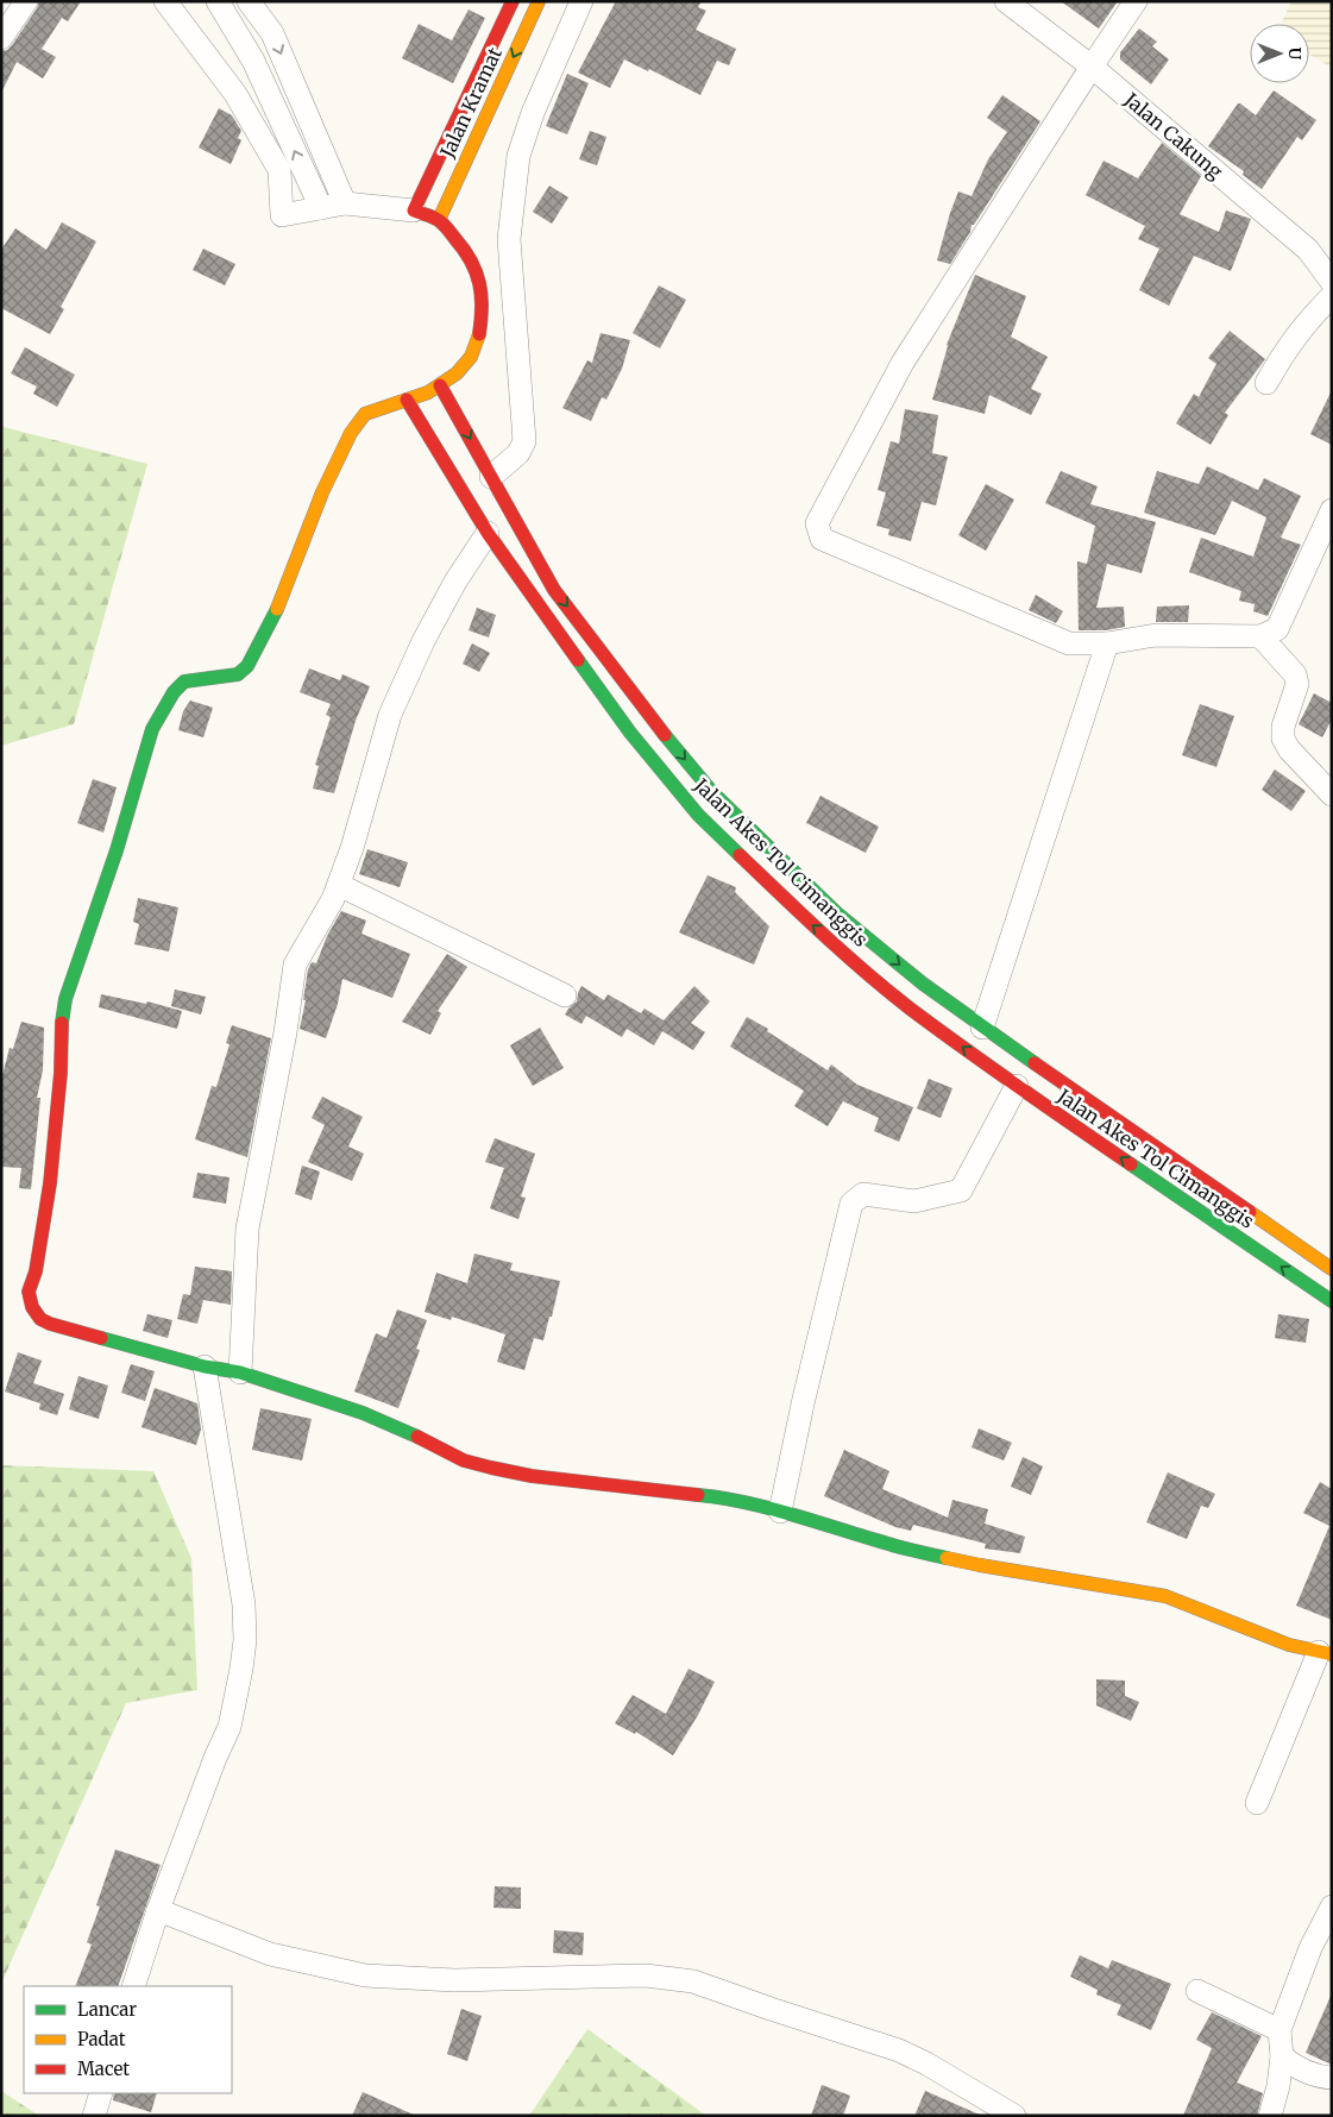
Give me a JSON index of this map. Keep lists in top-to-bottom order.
{
  "streets": {
    "main road": ["Jalan Kramat", "Jalan Akes Tol Cimanggis"],
    "street": ["Jalan Cakung"]
  },
  "legend": ["Lancar", "Padat", "Macet"],
  "north": "right"
}
